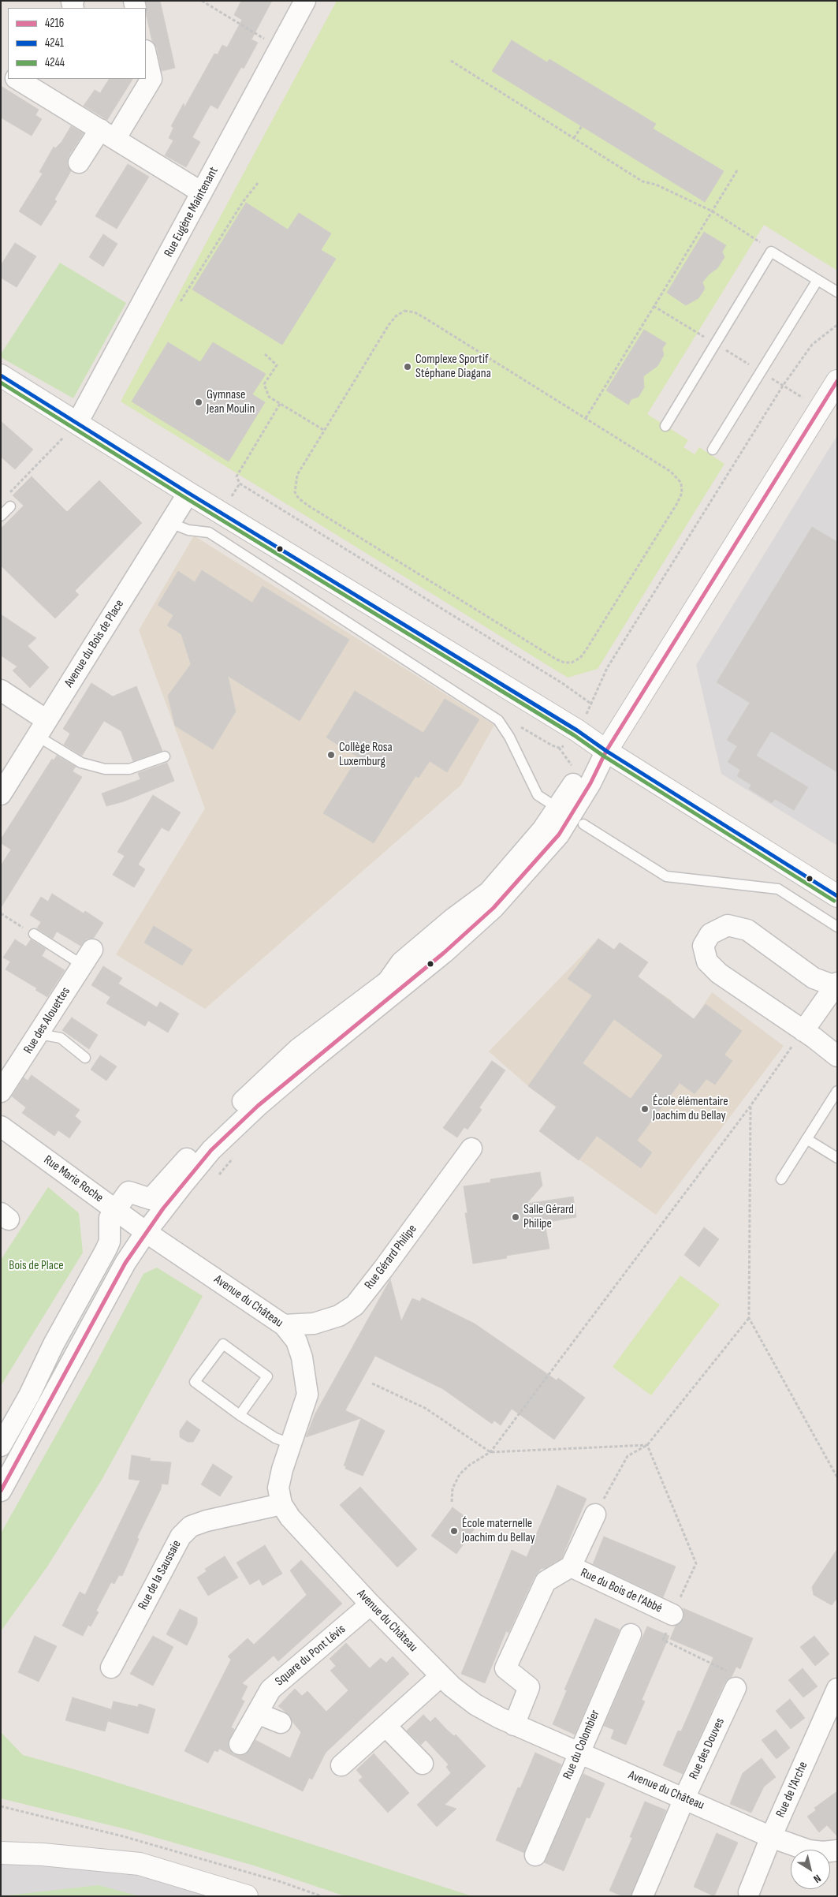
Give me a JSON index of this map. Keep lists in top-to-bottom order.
{
  "streets": {
    "street": [
      "Rue Eugène Maintenant",
      "Avenue du Bois de Place",
      "Rue des Alouettes",
      "Rue Marie Roche",
      "Rue Gérard Philipe",
      "Avenue du Château",
      "Rue de la Saussaie",
      "Rue du Bois de l'Abbé",
      "Square du Pont Lévis",
      "Rue du Colombier",
      "Rue des Douves",
      "Rue de l'Arche"
    ]
  },
  "crossings": [
    ["Rue Marie Roche", "Avenue du Château"],
    ["Rue Gérard Philipe", "Avenue du Château"],
    ["Avenue du Château", "Rue de la Saussaie"],
    ["Avenue du Château", "Rue du Bois de l'Abbé"],
    ["Avenue du Château", "Square du Pont Lévis"],
    ["Avenue du Château", "Rue du Colombier"],
    ["Avenue du Château", "Rue des Douves"],
    ["Avenue du Château", "Rue de l'Arche"]
  ],
  "parks": ["Bois de Place"],
  "places": [
    "Complexe Sportif Stéphane Diagana",
    "Gymnase Jean Moulin",
    "Collège Rosa Luxemburg",
    "École élémentaire Joachim du Bellay",
    "Salle Gérard Philipe",
    "École maternelle Joachim du Bellay"
  ],
  "lines": ["transit line 4241", "transit line 4216", "transit line 4244"],
  "legend": ["4216", "4241", "4244"],
  "north": "bottom right"
}
